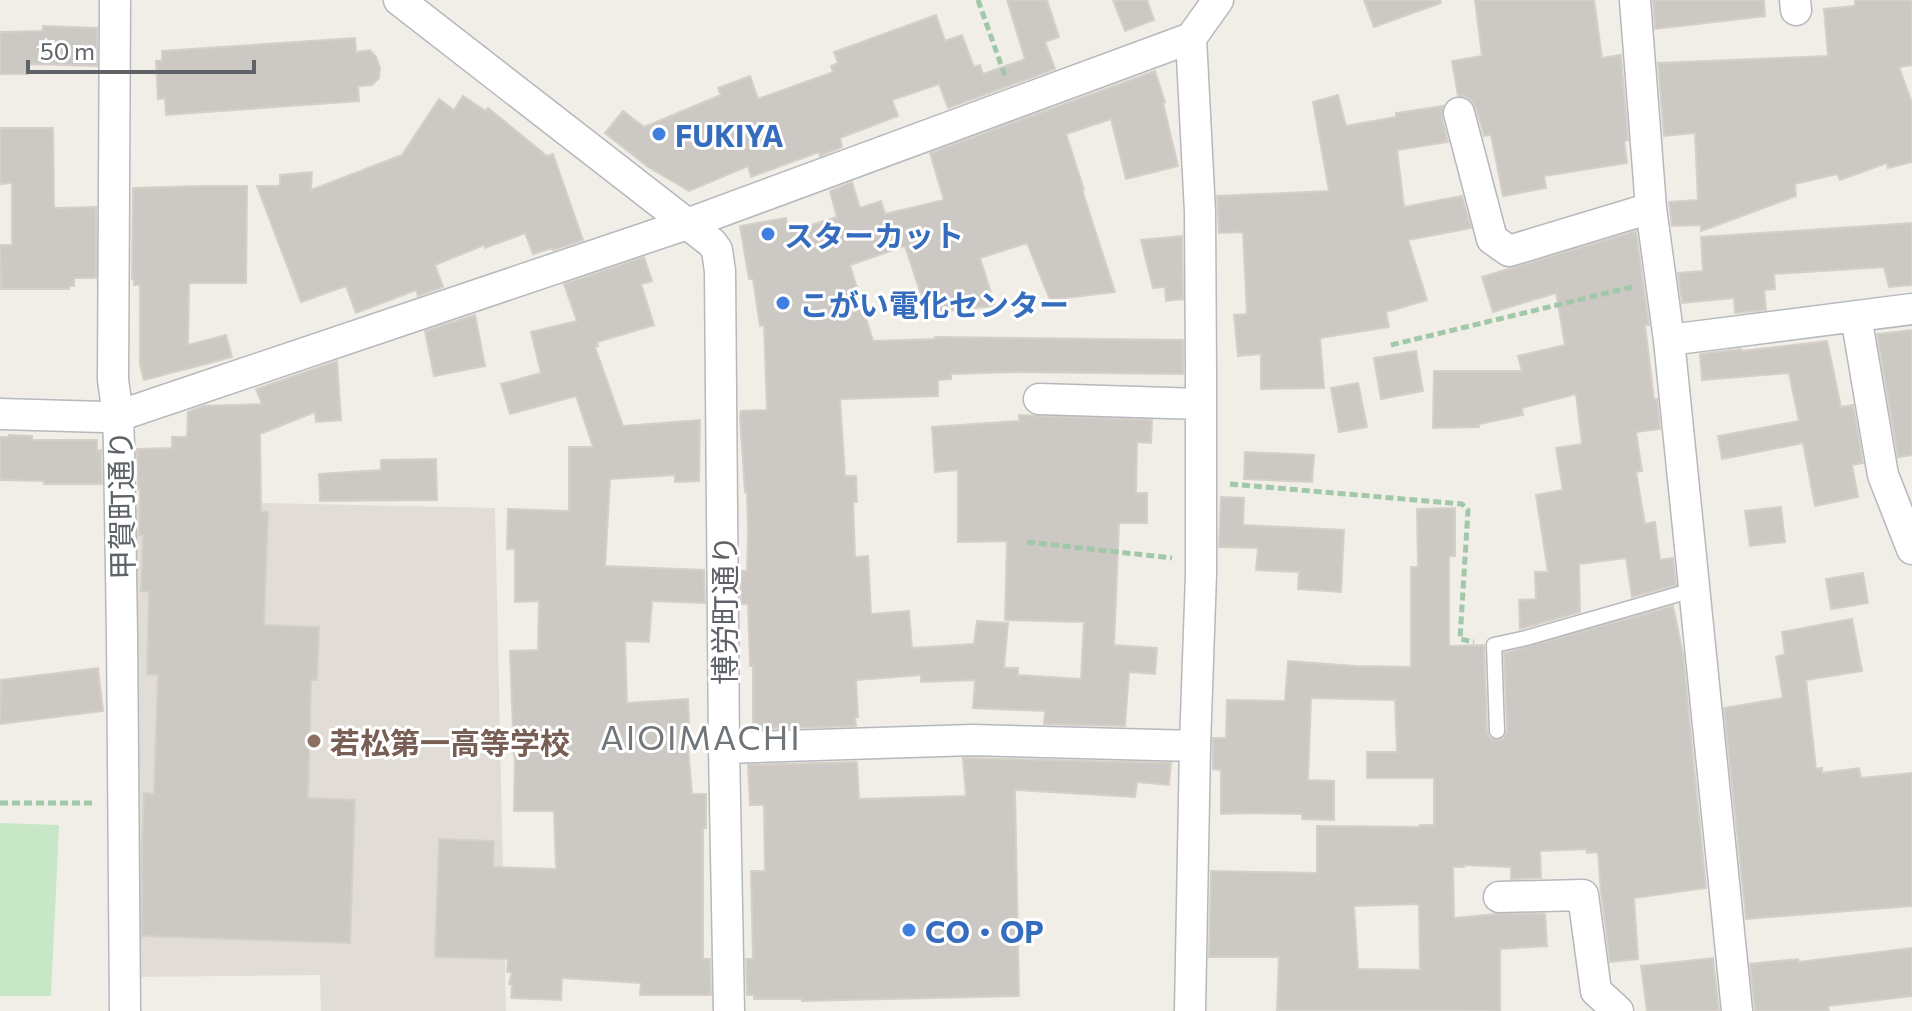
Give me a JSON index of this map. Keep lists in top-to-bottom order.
{
  "streets": {
    "street": ["甲賀町通り", "博労町通り"]
  },
  "districts": ["AIOIMACHI"],
  "places": [
    "FUKIYA",
    "スターカット",
    "こがい電化センター",
    "若松第一高等学校",
    "CO・OP"
  ],
  "scale_bar": "50 m"
}
